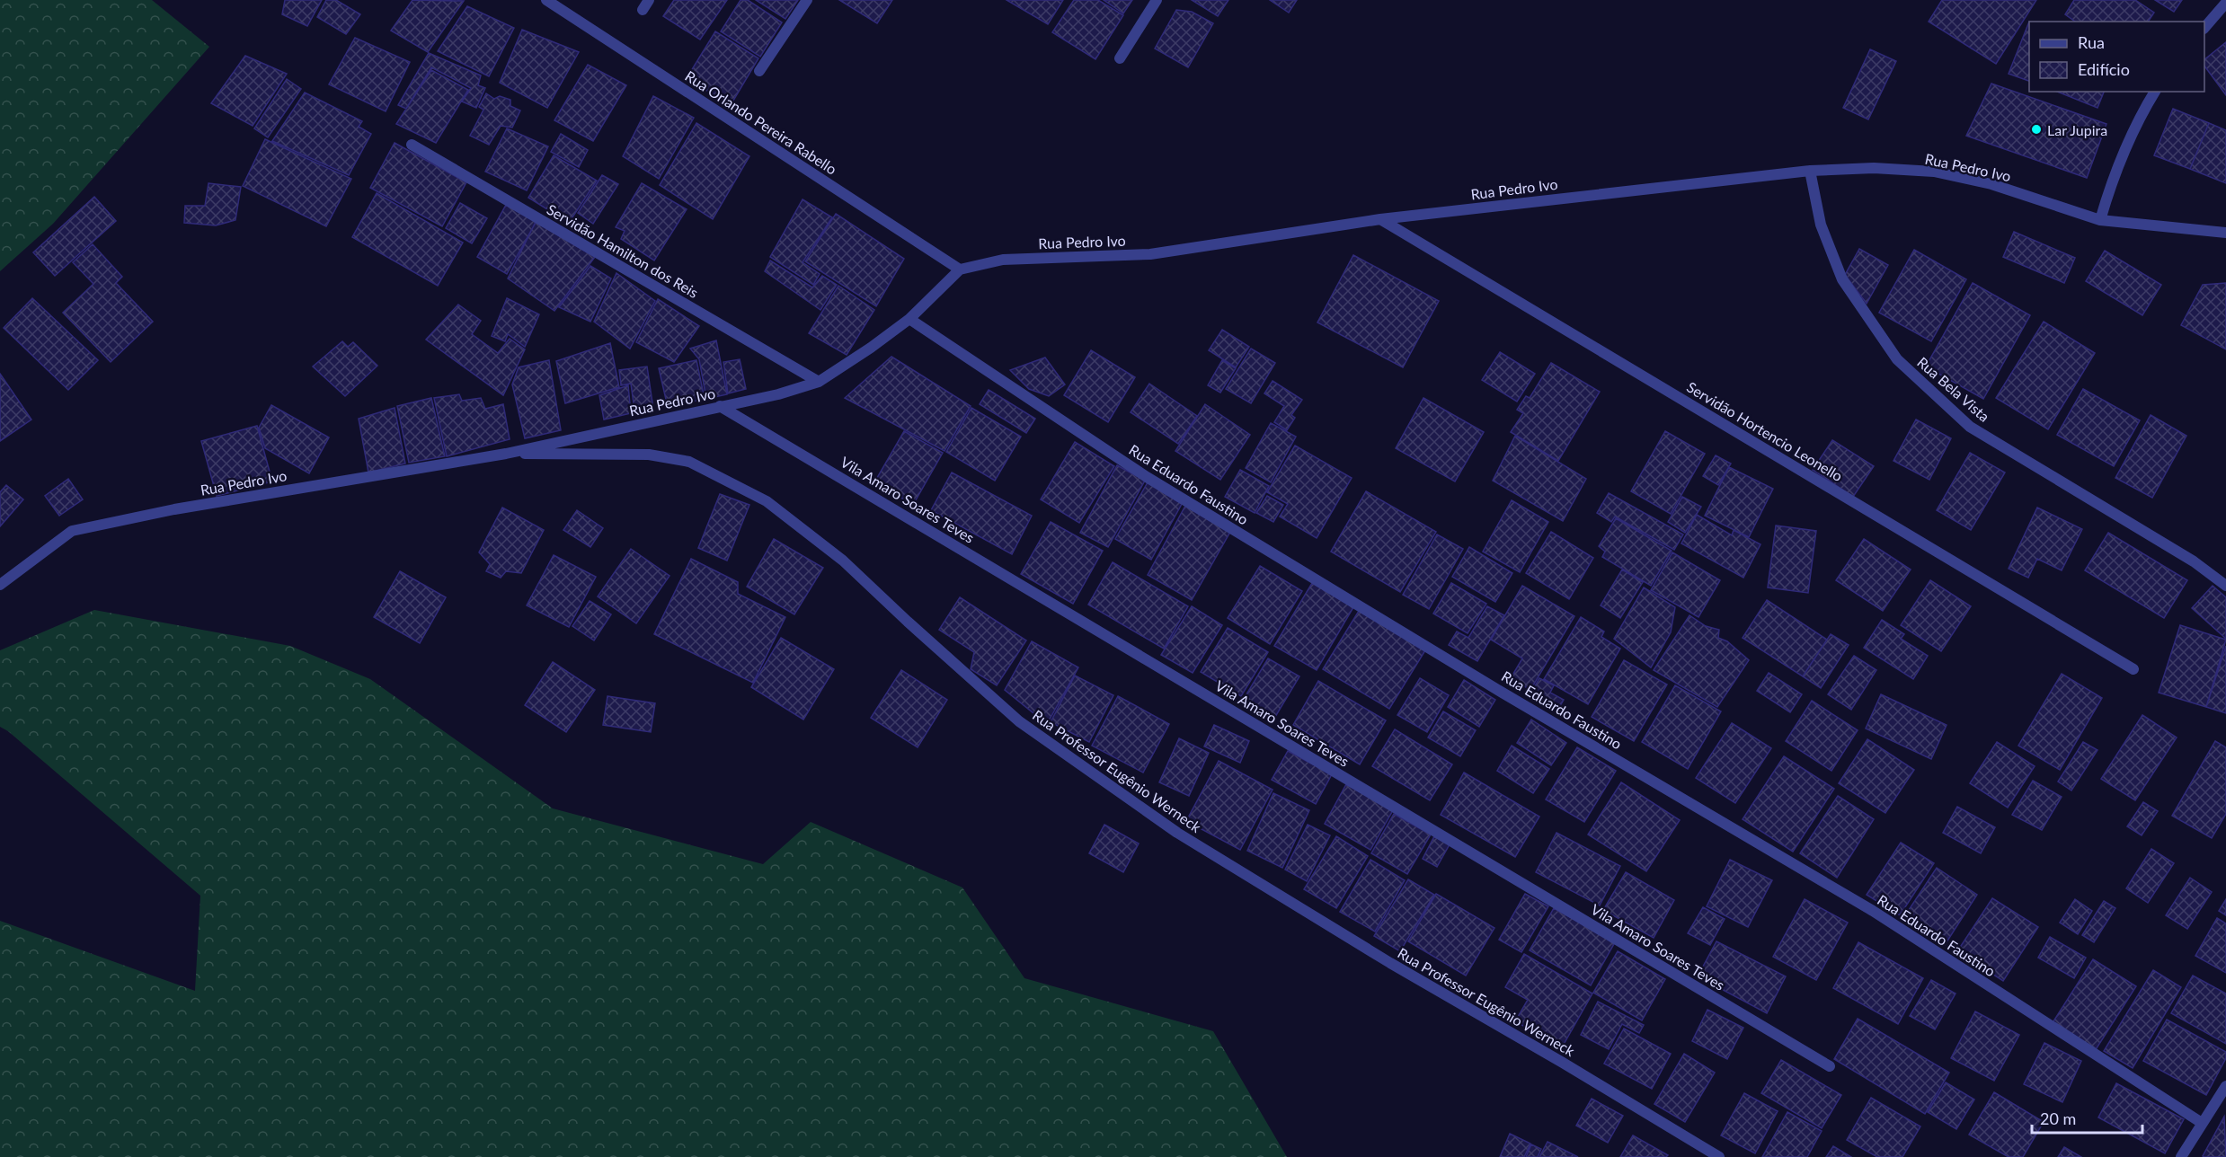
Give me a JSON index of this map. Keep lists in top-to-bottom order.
{
  "streets": {
    "street": [
      "Rua Orlando Pereira Rabello",
      "Rua Pedro Ivo",
      "Servidão Hamilton dos Reis",
      "Rua Bela Vista",
      "Servidão Hortencio Leonello",
      "Rua Eduardo Faustino",
      "Vila Amaro Soares Teves",
      "Rua Professor Eugênio Werneck"
    ]
  },
  "crossings": [
    ["Rua Orlando Pereira Rabello", "Rua Pedro Ivo"],
    ["Rua Pedro Ivo", "Servidão Hamilton dos Reis"],
    ["Rua Pedro Ivo", "Rua Bela Vista"],
    ["Rua Pedro Ivo", "Servidão Hortencio Leonello"],
    ["Rua Pedro Ivo", "Rua Eduardo Faustino"],
    ["Rua Pedro Ivo", "Vila Amaro Soares Teves"],
    ["Rua Pedro Ivo", "Rua Professor Eugênio Werneck"]
  ],
  "places": ["Lar Jupira"],
  "legend": ["Rua", "Edifício"],
  "scale_bar": "20 m"
}
